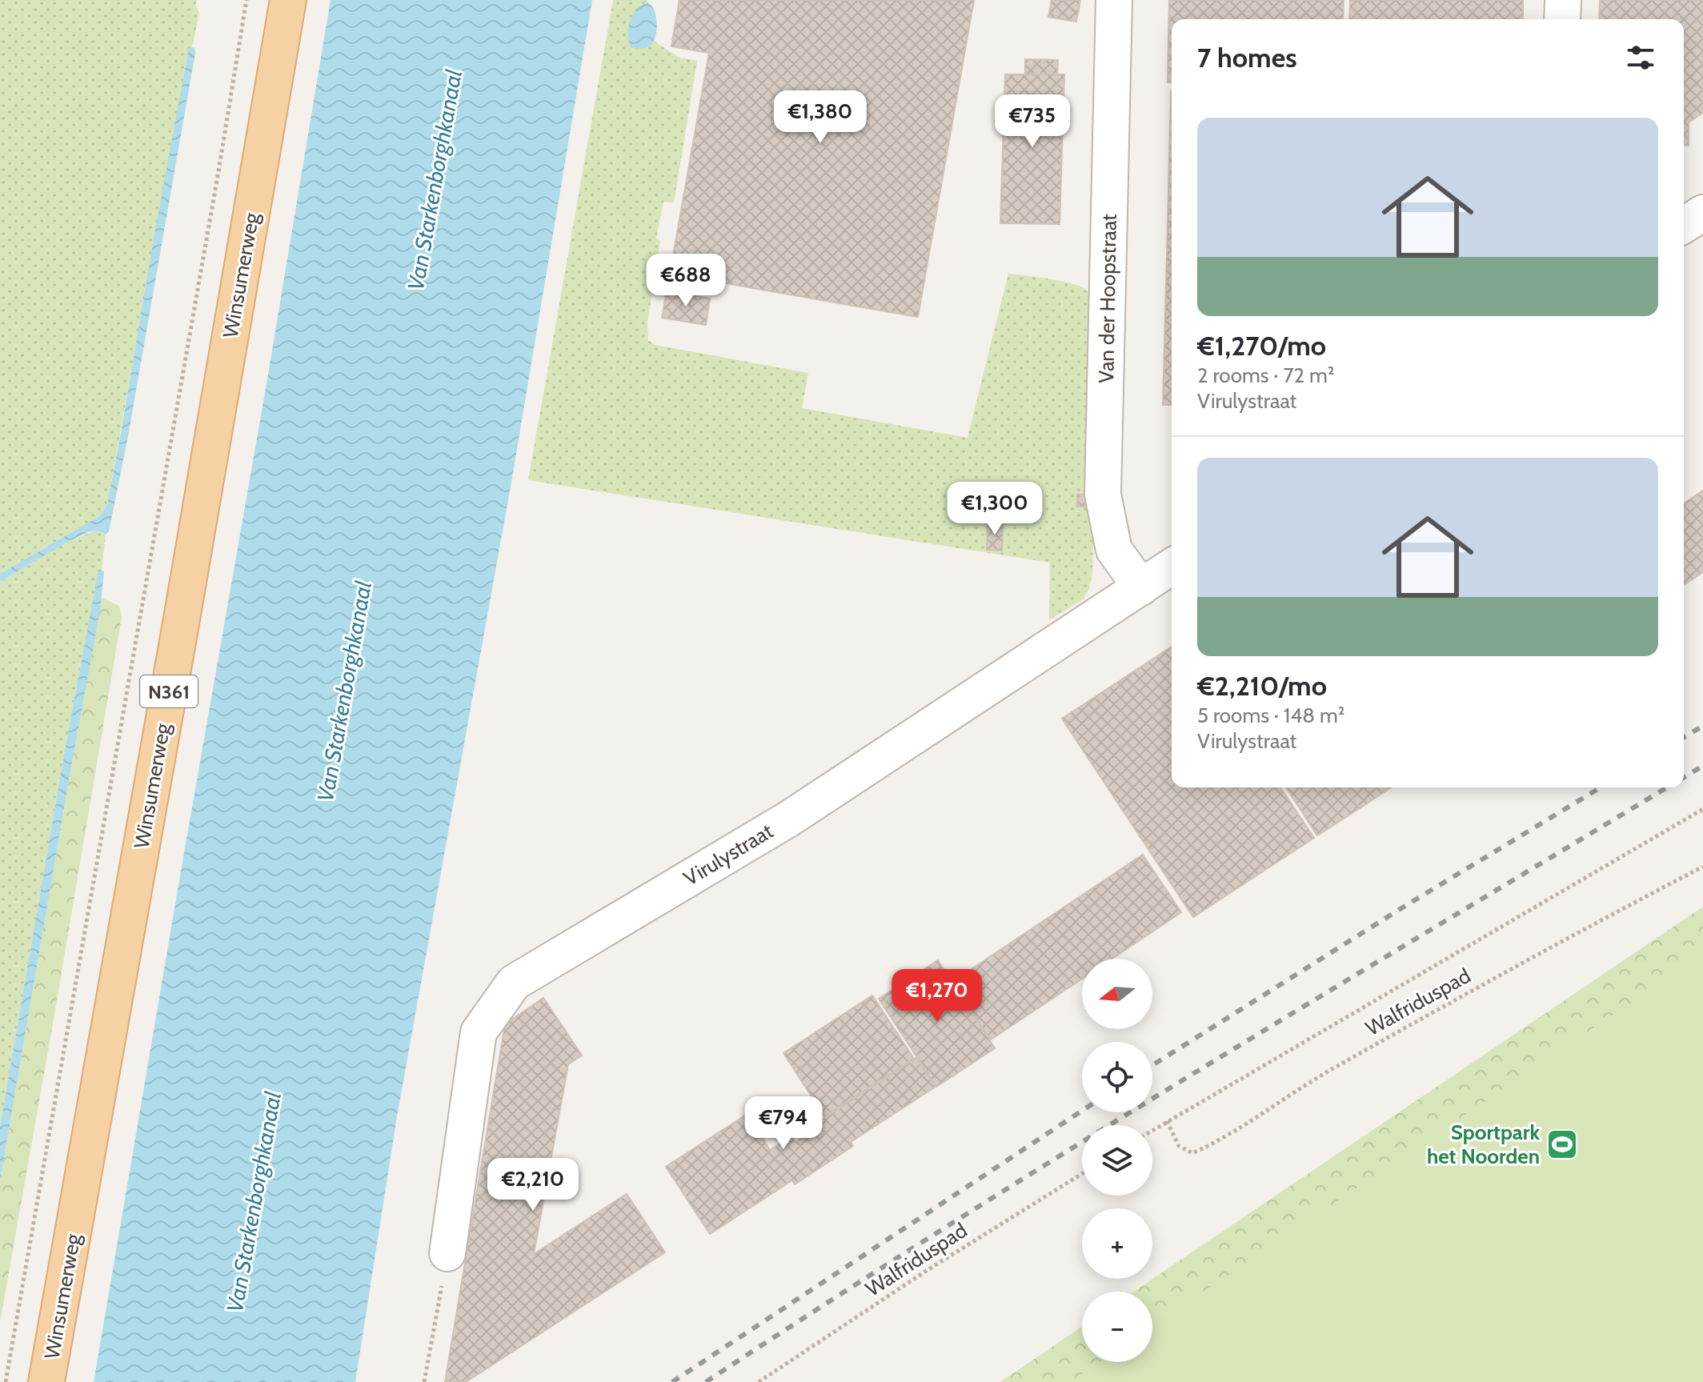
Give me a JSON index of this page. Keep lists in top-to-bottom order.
{
  "streets": {
    "main road": ["Winsumerweg", "N361"],
    "street": ["Van der Hoopstraat", "Virulystraat"],
    "path": ["Walfriduspad"]
  },
  "crossings": [
    ["Van der Hoopstraat", "Virulystraat"]
  ],
  "water": ["Van Starkenborghkanaal"],
  "places": {
    "sports": ["Sportpark het Noorden"]
  },
  "north": "left",
  "page": {
    "heading": "7 homes",
    "price": [
      "€1,380",
      "€735",
      "€688",
      "€1,300",
      "€1,270",
      "€794",
      "€2,210"
    ],
    "list": [
      {
        "name": "€1,270/mo",
        "note": "2 rooms · 72 m² · Virulystraat"
      },
      {
        "name": "€2,210/mo",
        "note": "5 rooms · 148 m² · Virulystraat"
      }
    ],
    "map_buttons": ["+", "−"]
  }
}
